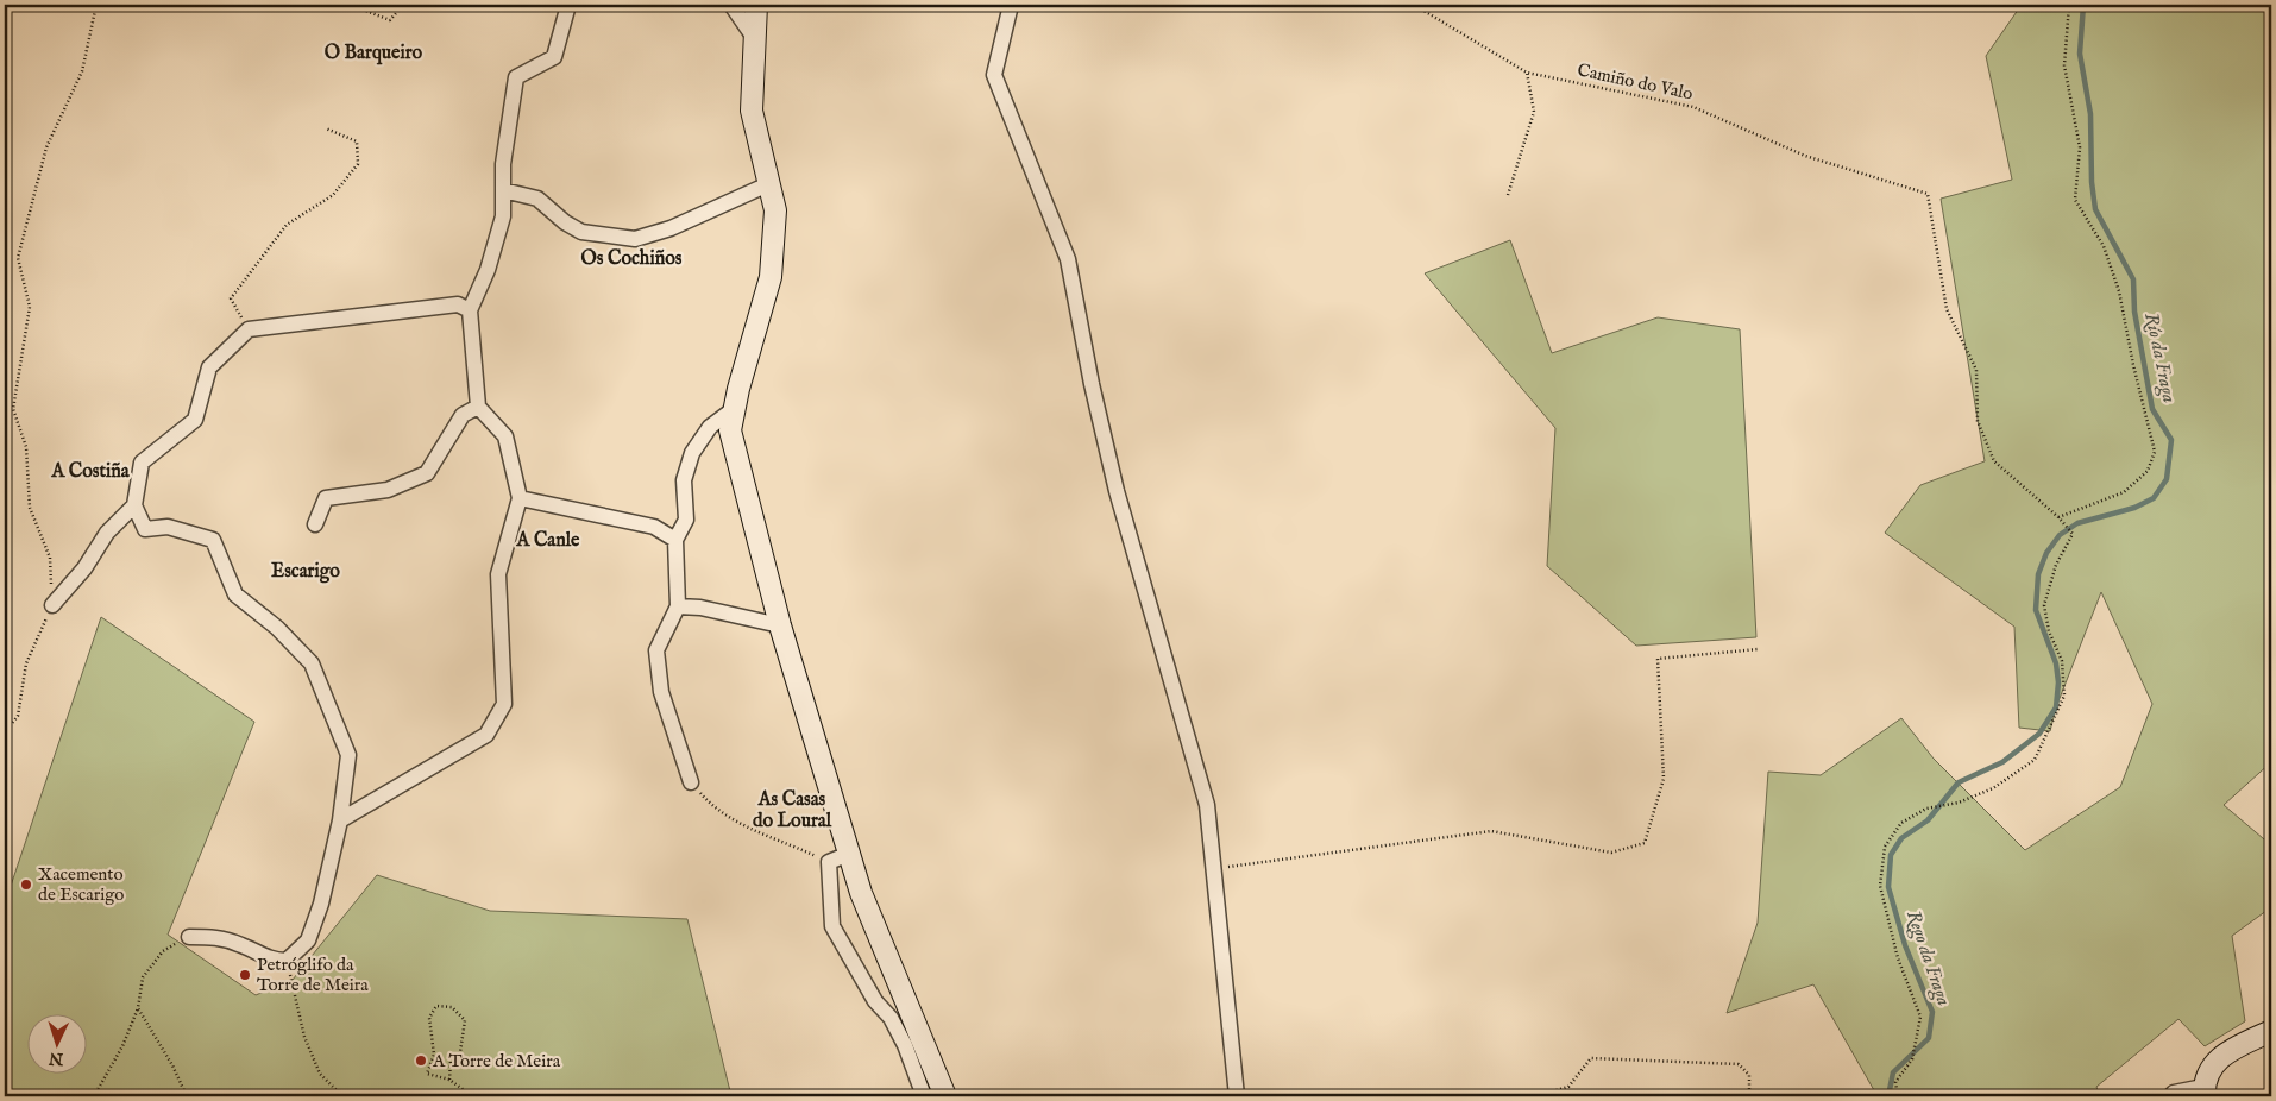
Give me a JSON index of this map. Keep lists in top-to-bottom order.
{
  "streets": {
    "path": ["Camiño do Valo"]
  },
  "districts": [
    "O Barqueiro",
    "Os Cochiños",
    "A Costiña",
    "A Canle",
    "Escarigo",
    "As Casas do Loural"
  ],
  "water": ["Río da Fraga", "Rego da Fraga"],
  "places": ["Xacemento de Escarigo", "Petróglifo da Torre de Meira", "A Torre de Meira"],
  "north": "bottom"
}
